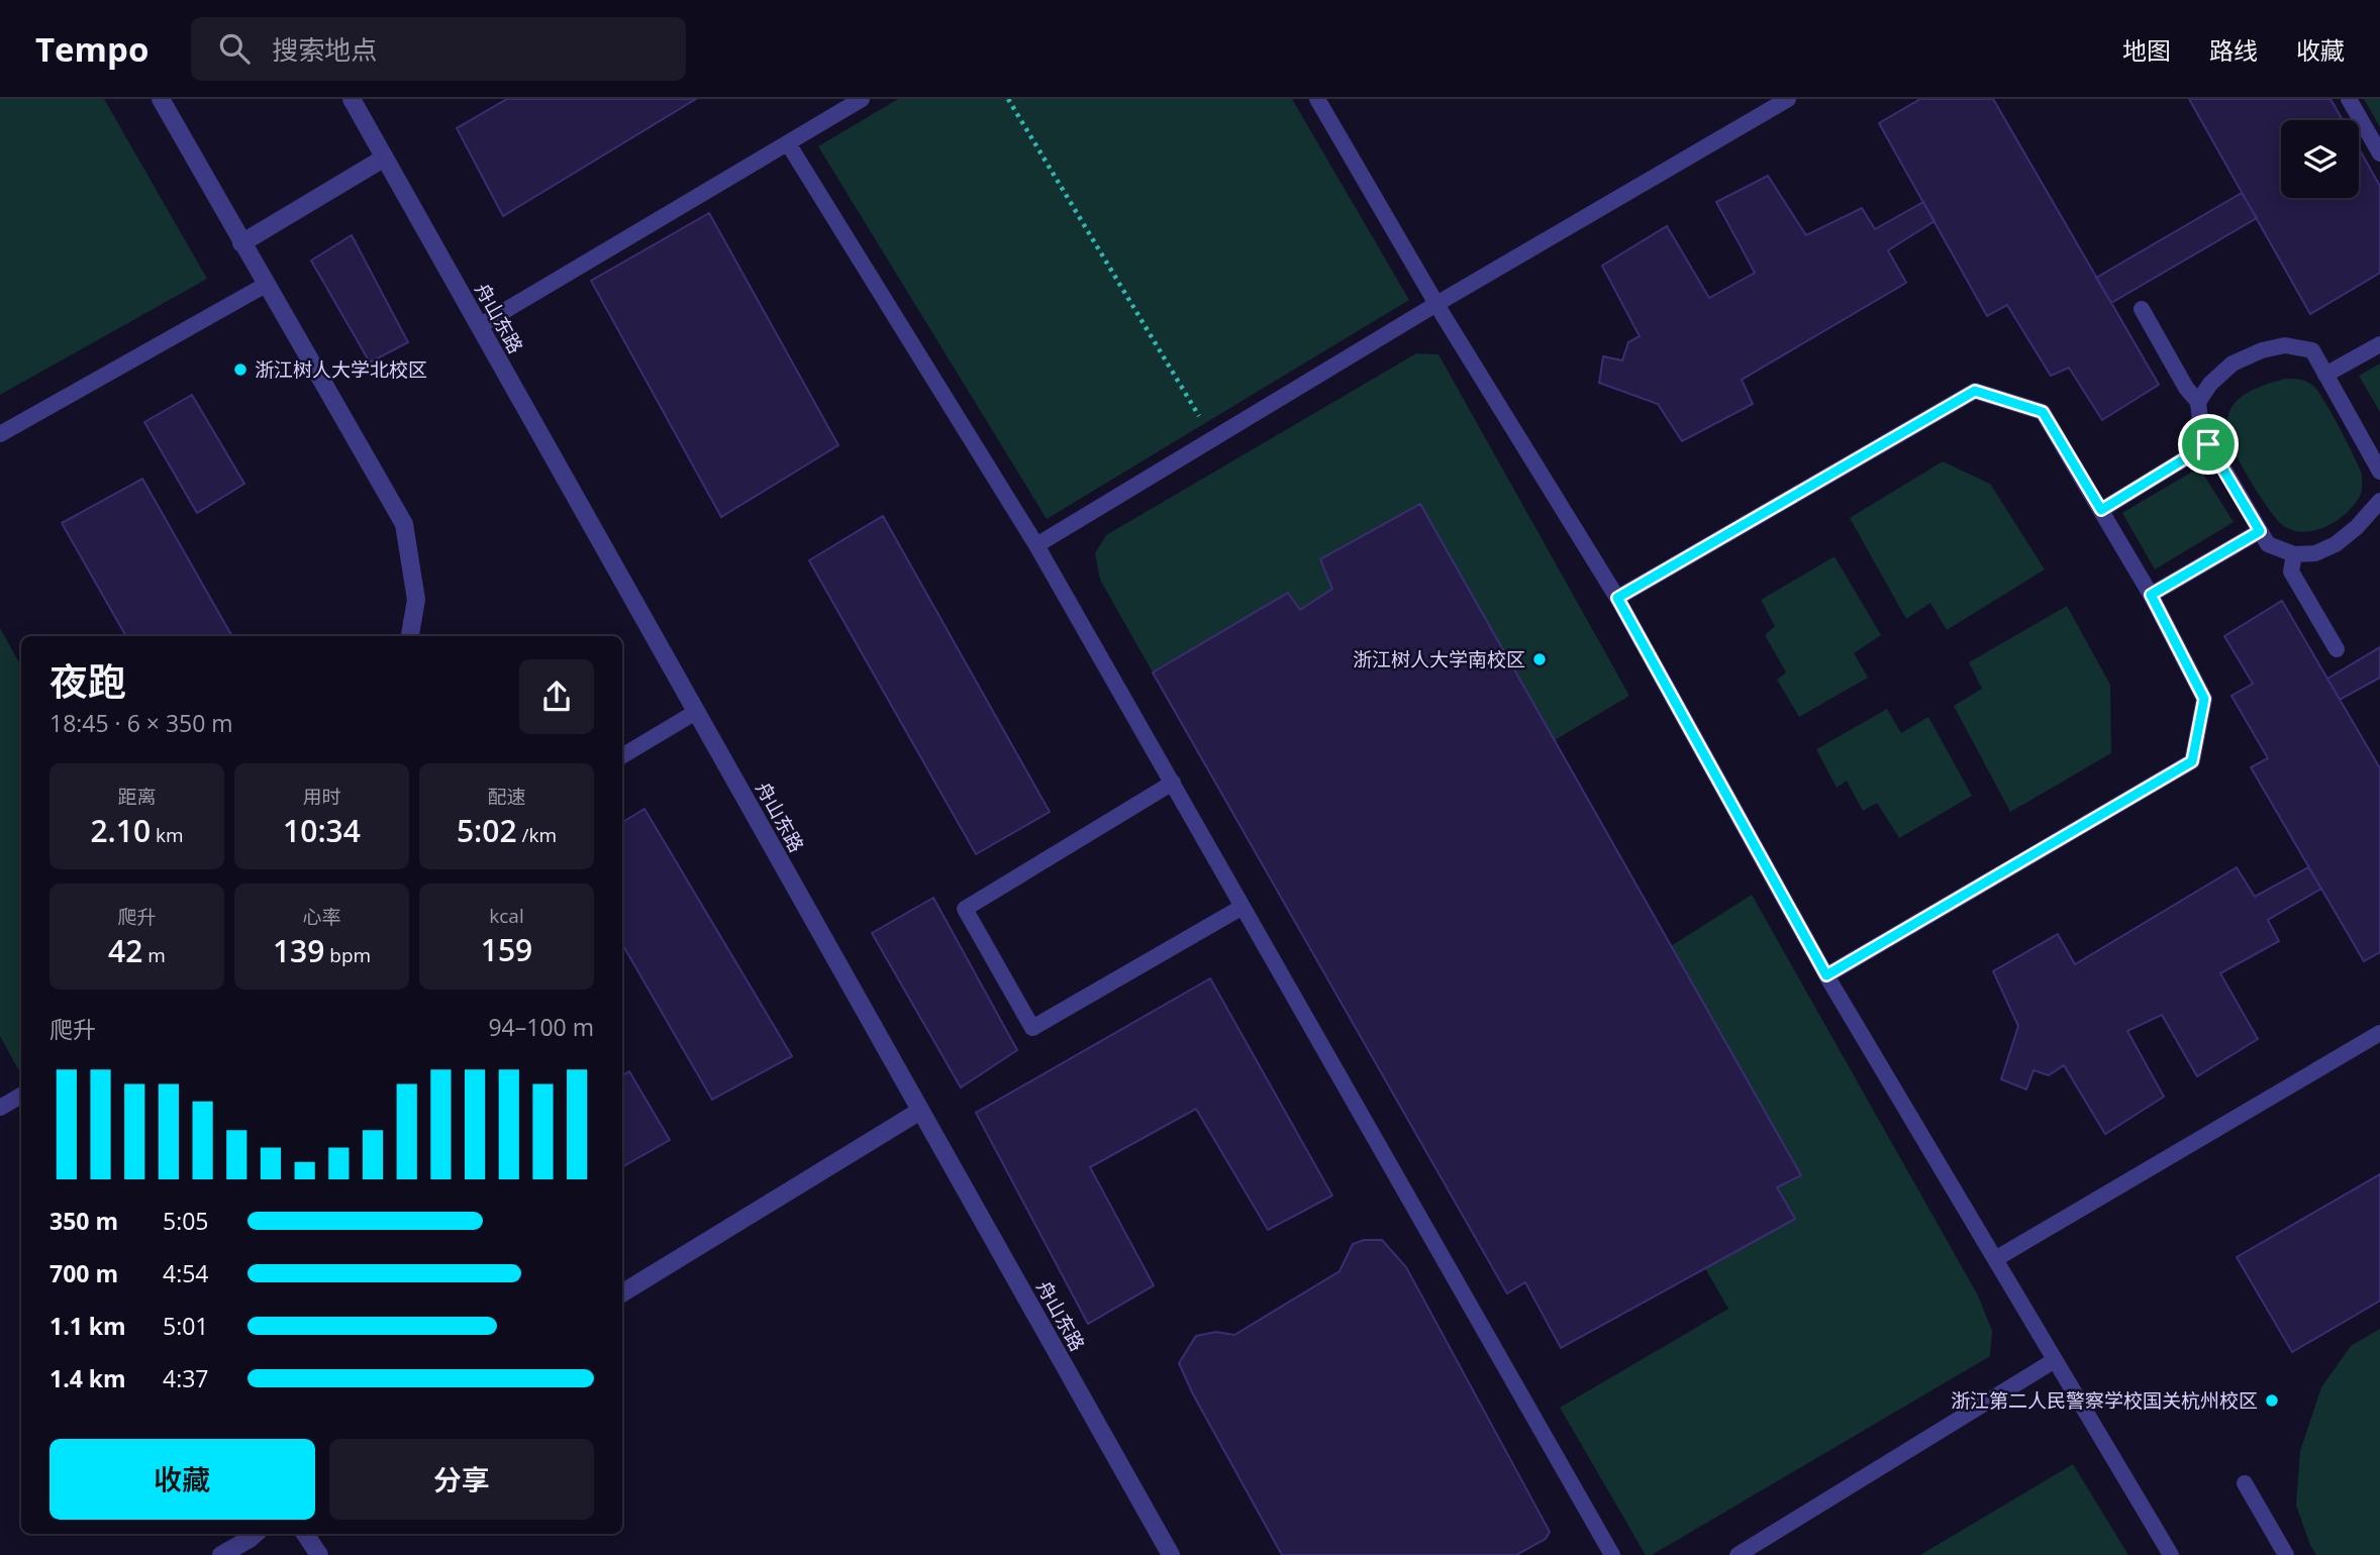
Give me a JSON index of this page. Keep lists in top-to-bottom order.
{
  "streets": {
    "street": ["舟山东路"]
  },
  "places": ["浙江树人大学北校区", "浙江树人大学南校区", "浙江第二人民警察学校国关杭州校区"],
  "page": {
    "header": "Tempo",
    "search": "搜索地点",
    "nav": ["地图", "路线", "收藏"],
    "heading": ["夜跑", "18:45 · 6 × 350 m"],
    "stats": [
      ["距离", "2.10 km"],
      ["用时", "10:34"],
      ["配速", "5:02 /km"],
      ["爬升", "42 m"],
      ["心率", "139 bpm"],
      ["kcal", "159"]
    ],
    "chart": ["爬升", "94–100 m"],
    "list": [
      {
        "name": "350 m",
        "note": "5:05"
      },
      {
        "name": "700 m",
        "note": "4:54"
      },
      {
        "name": "1.1 km",
        "note": "5:01"
      },
      {
        "name": "1.4 km",
        "note": "4:37"
      }
    ],
    "buttons": ["收藏", "分享"]
  }
}
